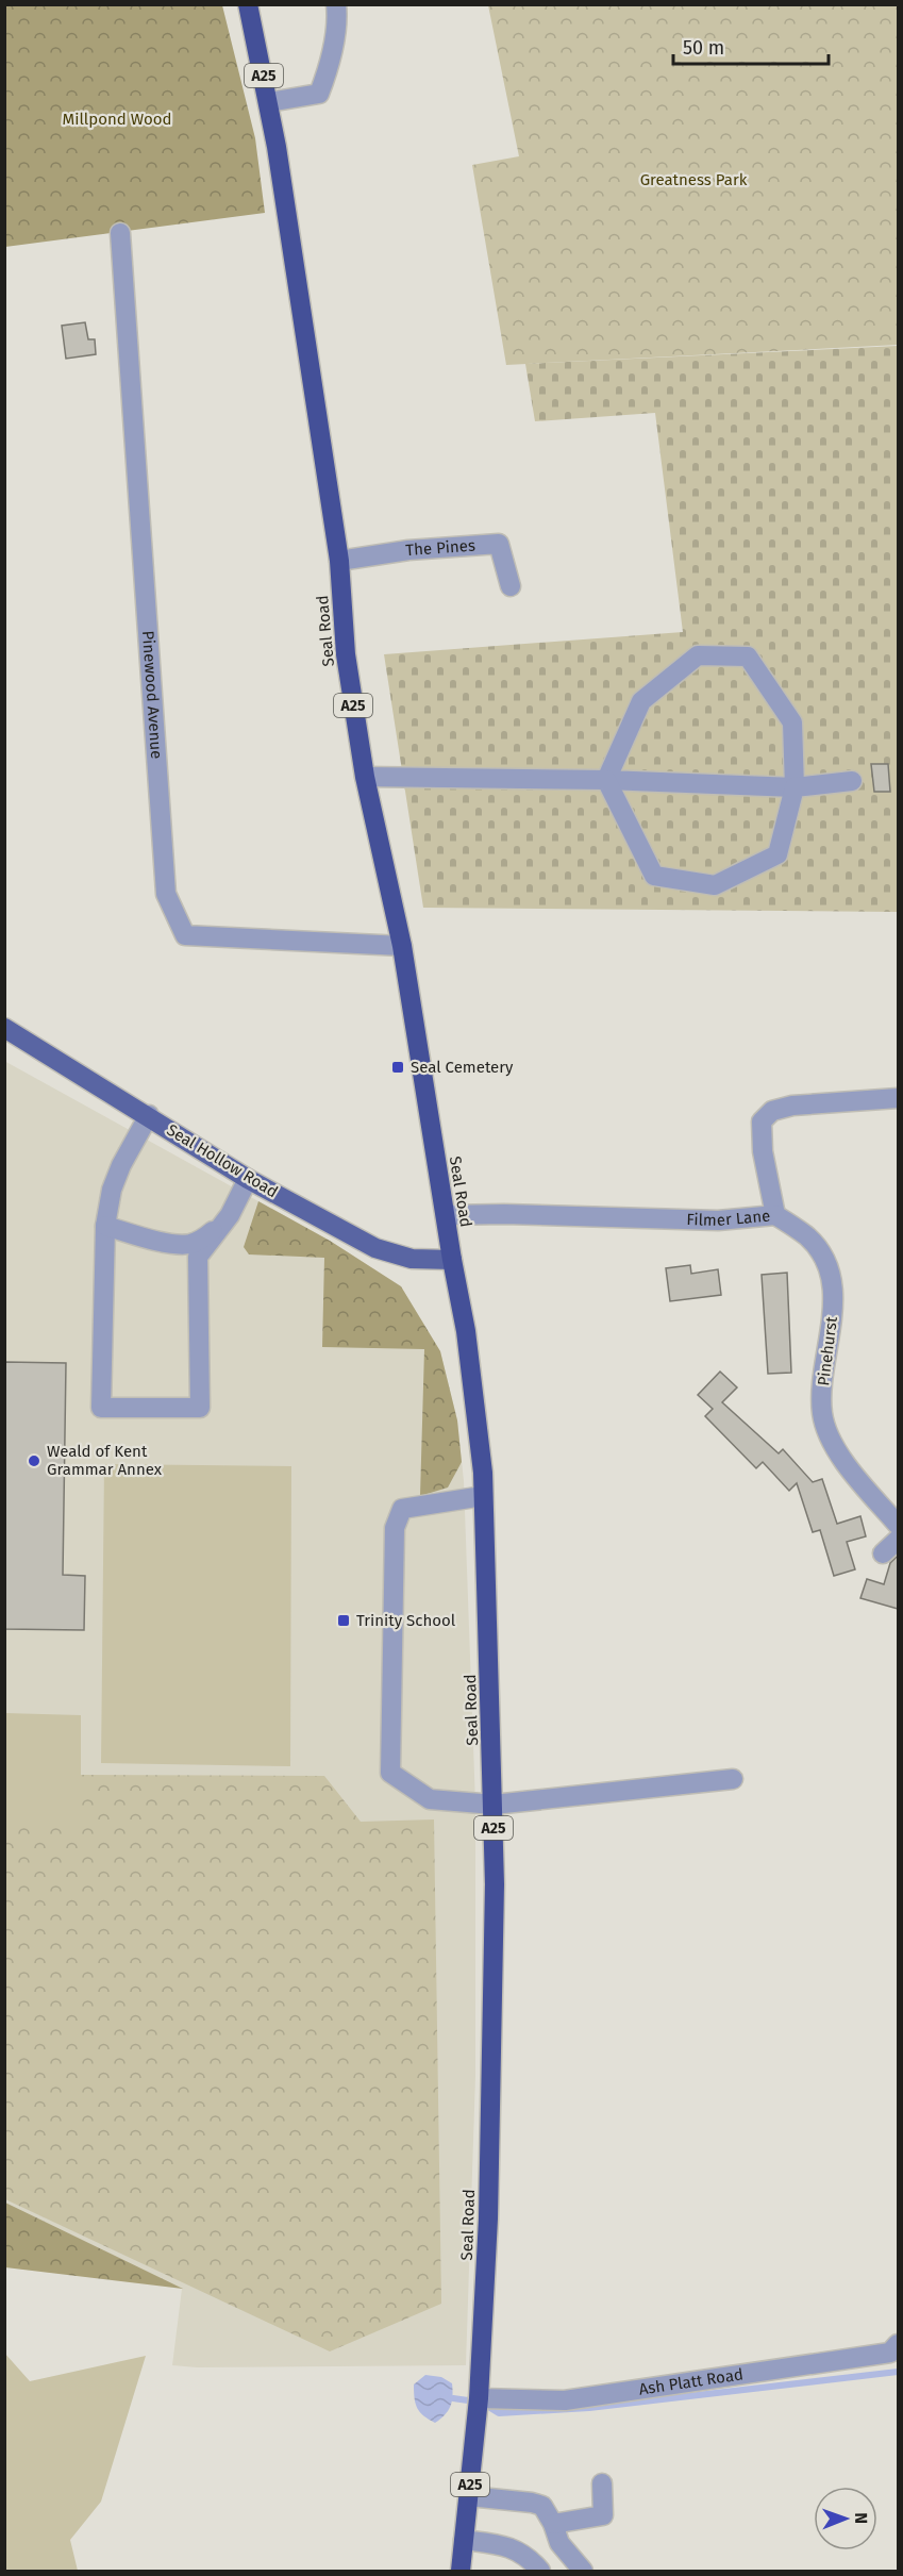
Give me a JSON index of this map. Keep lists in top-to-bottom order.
{
  "streets": {
    "highway": ["A25", "Seal Road"],
    "main road": ["Seal Hollow Road"],
    "street": [
      "The Pines",
      "Pinewood Avenue",
      "Filmer Lane",
      "Pinehurst",
      "Ash Platt Road"
    ]
  },
  "crossings": [
    ["A25", "Seal Road"],
    ["A25", "Ash Platt Road"],
    ["The Pines", "Seal Road"],
    ["Seal Road", "Pinewood Avenue"],
    ["Seal Road", "Seal Hollow Road"],
    ["Seal Road", "Filmer Lane"],
    ["Seal Road", "Ash Platt Road"],
    ["Filmer Lane", "Pinehurst"]
  ],
  "parks": ["Millpond Wood", "Greatness Park"],
  "places": {
    "transit": ["Seal Cemetery", "Trinity School"],
    "other": ["Weald of Kent Grammar Annex"]
  },
  "scale_bar": "50 m",
  "north": "right"
}
